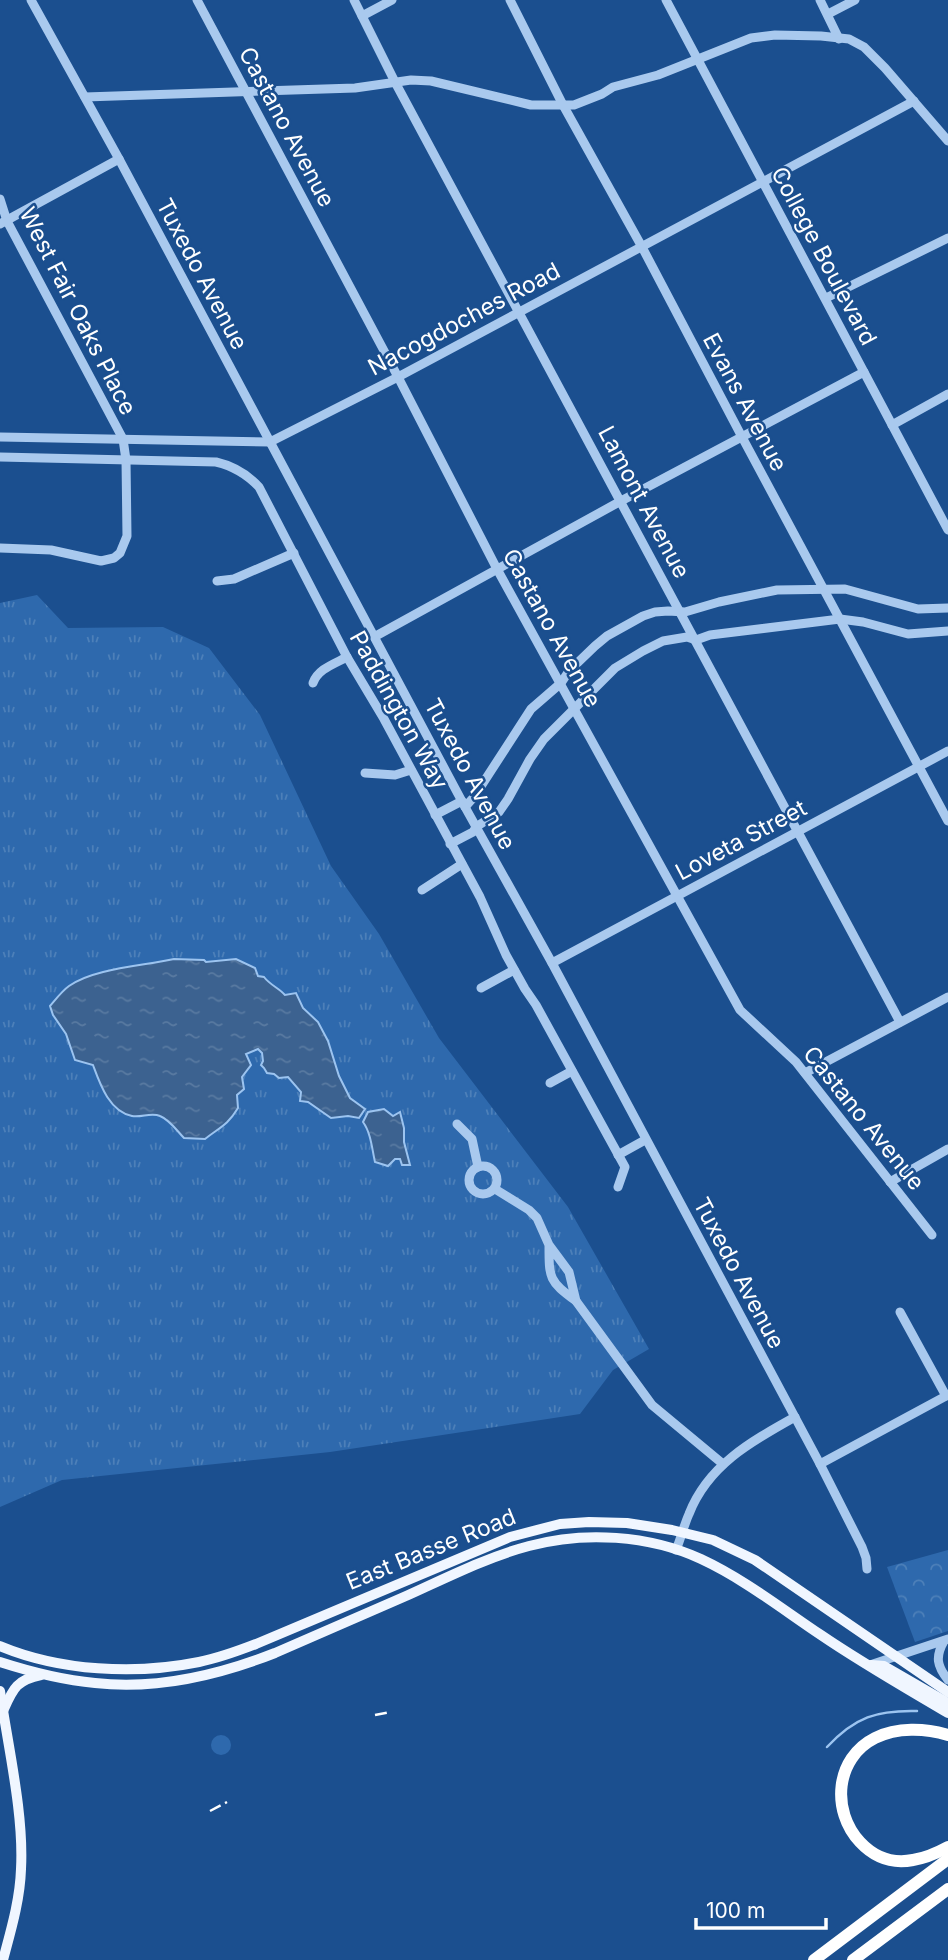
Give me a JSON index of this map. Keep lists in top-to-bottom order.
{
  "streets": {
    "main road": ["East Basse Road"],
    "street": [
      "Castano Avenue",
      "College Boulevard",
      "Tuxedo Avenue",
      "West Fair Oaks Place",
      "Nacogdoches Road",
      "Evans Avenue",
      "Lamont Avenue",
      "Paddington Way",
      "Loveta Street"
    ]
  },
  "crossings": [
    ["Castano Avenue", "Nacogdoches Road"],
    ["Castano Avenue", "Loveta Street"],
    ["College Boulevard", "Nacogdoches Road"],
    ["Tuxedo Avenue", "Nacogdoches Road"],
    ["Tuxedo Avenue", "Loveta Street"],
    ["West Fair Oaks Place", "Nacogdoches Road"],
    ["West Fair Oaks Place", "Paddington Way"],
    ["Nacogdoches Road", "Evans Avenue"],
    ["Nacogdoches Road", "Lamont Avenue"],
    ["Evans Avenue", "Loveta Street"],
    ["Lamont Avenue", "Loveta Street"]
  ],
  "scale_bar": "100 m"
}
